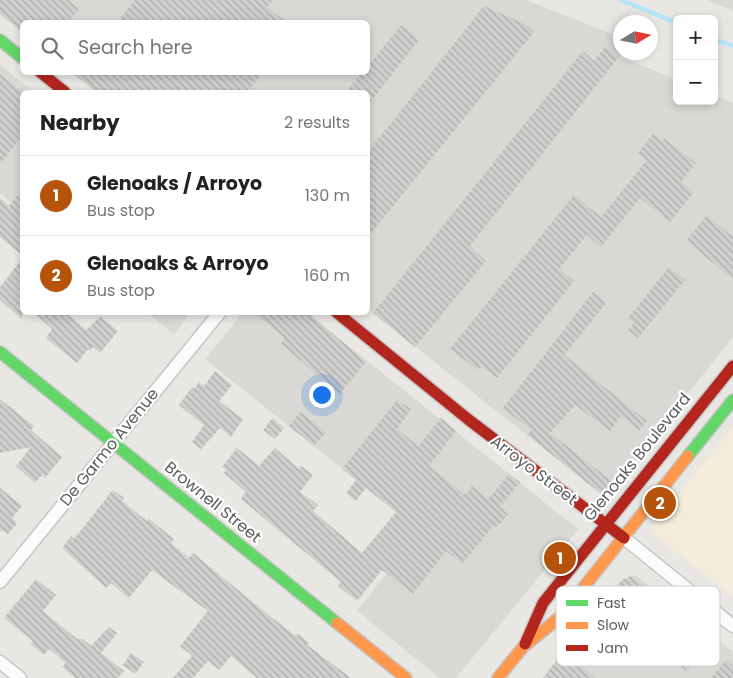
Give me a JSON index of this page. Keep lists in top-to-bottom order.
{
  "streets": {
    "street": [
      "De Garmo Avenue",
      "Glenoaks Boulevard",
      "Arroyo Street",
      "Brownell Street"
    ]
  },
  "crossings": [
    ["De Garmo Avenue", "Brownell Street"],
    ["Glenoaks Boulevard", "Arroyo Street"]
  ],
  "legend": ["Fast", "Slow", "Jam"],
  "north": "right",
  "page": {
    "map_buttons": ["+", "−"],
    "search": "Search here",
    "heading": ["Nearby", "2 results"],
    "list": [
      {
        "mark": "1",
        "name": "Glenoaks / Arroyo",
        "note": "Bus stop",
        "value": "130 m"
      },
      {
        "mark": "2",
        "name": "Glenoaks & Arroyo",
        "note": "Bus stop",
        "value": "160 m"
      }
    ],
    "pins": ["2", "1"]
  }
}
